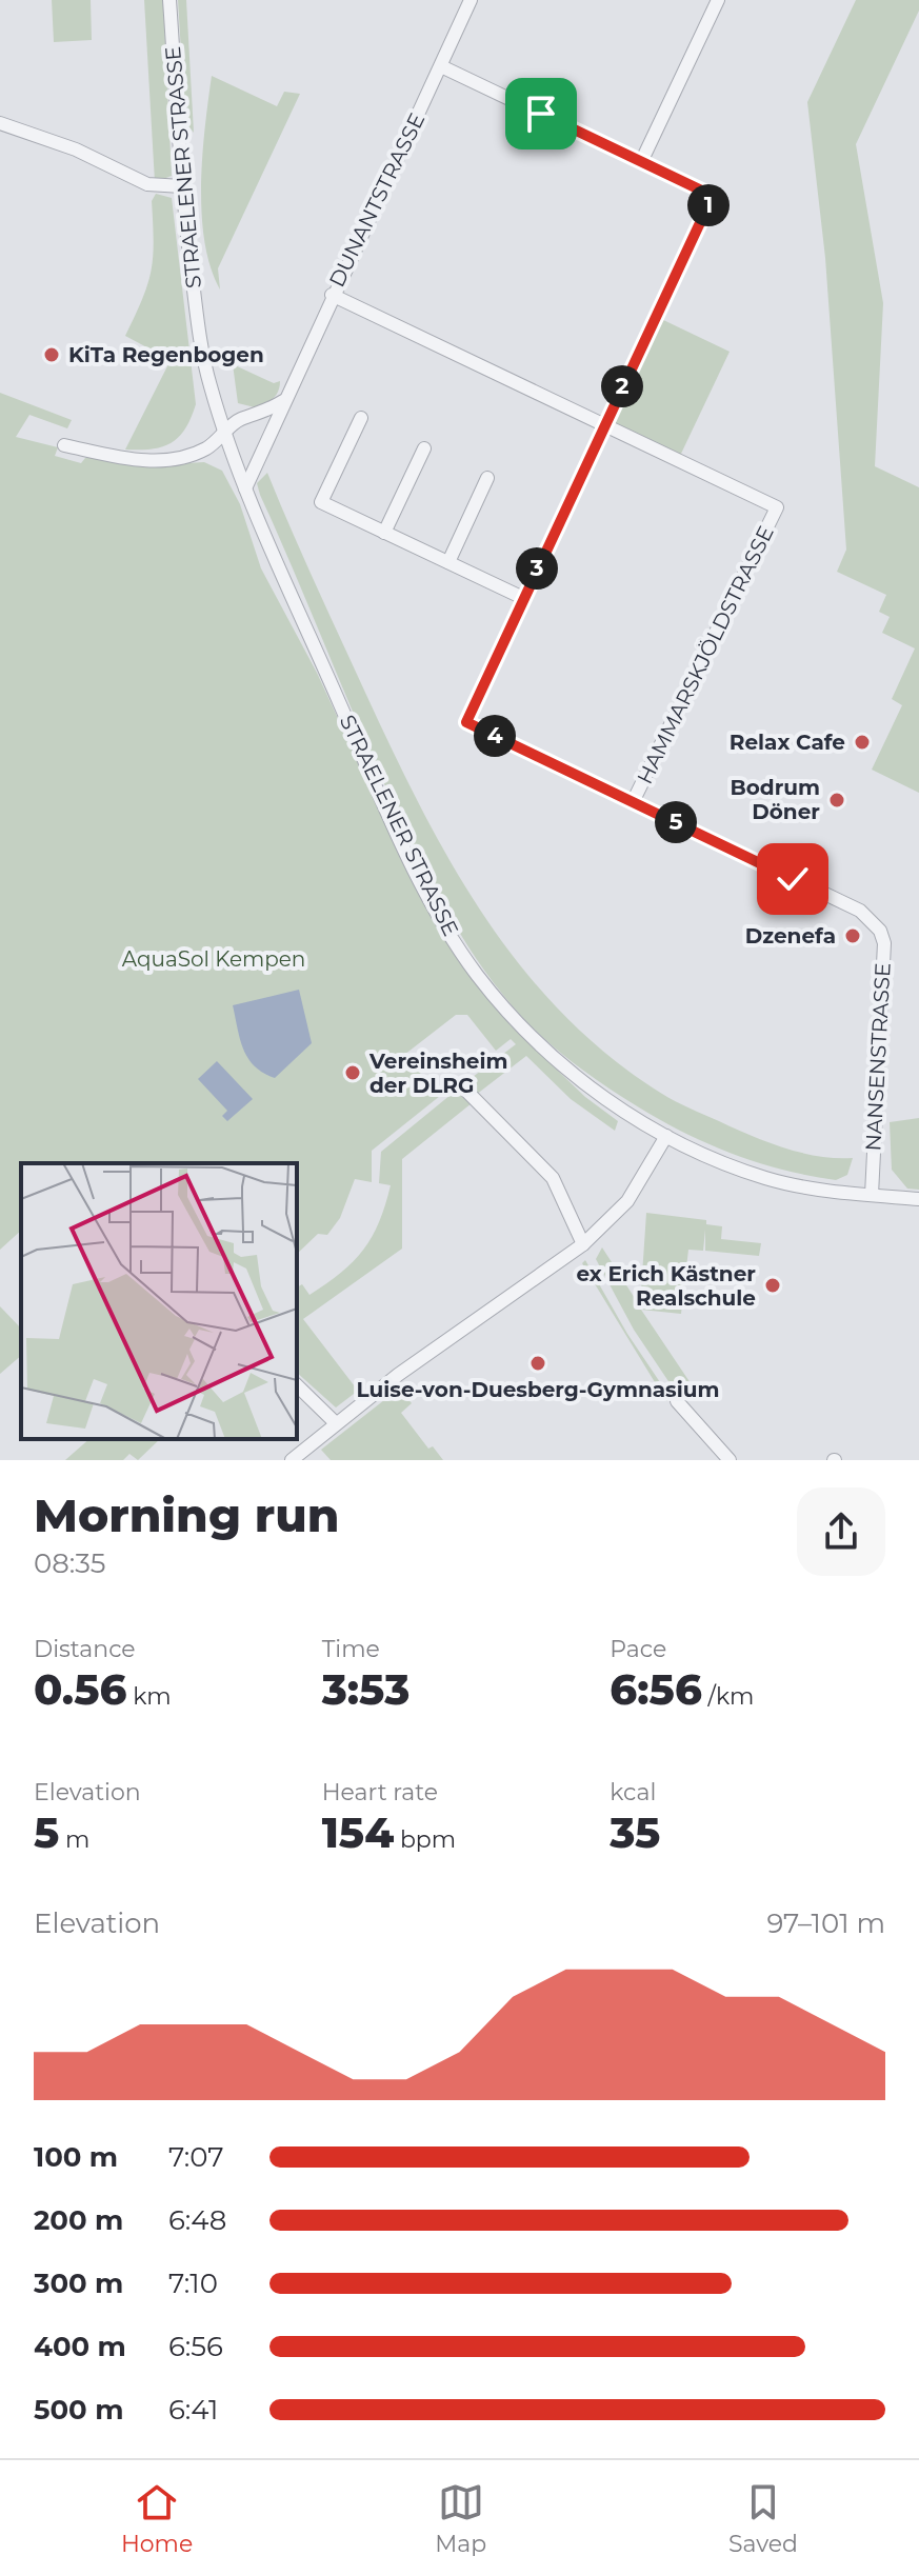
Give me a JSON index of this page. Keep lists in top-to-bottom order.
{
  "streets": {
    "street": [
      "STRAELENER STRASSE",
      "DUNANTSTRASSE",
      "HAMMARSKJÖLDSTRASSE",
      "NANSENSTRASSE"
    ]
  },
  "crossings": [
    ["STRAELENER STRASSE", "DUNANTSTRASSE"],
    ["STRAELENER STRASSE", "NANSENSTRASSE"],
    ["HAMMARSKJÖLDSTRASSE", "NANSENSTRASSE"]
  ],
  "parks": ["AquaSol Kempen"],
  "places": [
    "KiTa Regenbogen",
    "Relax Cafe",
    "Bodrum Döner",
    "Dzenefa",
    "Vereinsheim der DLRG",
    "ex Erich Kästner Realschule",
    "Luise-von-Duesberg-Gymnasium"
  ],
  "page": {
    "pins": [
      "1",
      "2",
      "3",
      "4",
      "5"
    ],
    "heading": ["Morning run", "08:35"],
    "stats": [
      ["Distance", "0.56 km"],
      ["Time", "3:53"],
      ["Pace", "6:56 /km"],
      ["Elevation", "5 m"],
      ["Heart rate", "154 bpm"],
      ["kcal", "35"]
    ],
    "chart": ["Elevation", "97–101 m"],
    "list": [
      {
        "name": "100 m",
        "note": "7:07"
      },
      {
        "name": "200 m",
        "note": "6:48"
      },
      {
        "name": "300 m",
        "note": "7:10"
      },
      {
        "name": "400 m",
        "note": "6:56"
      },
      {
        "name": "500 m",
        "note": "6:41"
      }
    ],
    "tabs": ["Home", "Map", "Saved"]
  }
}
